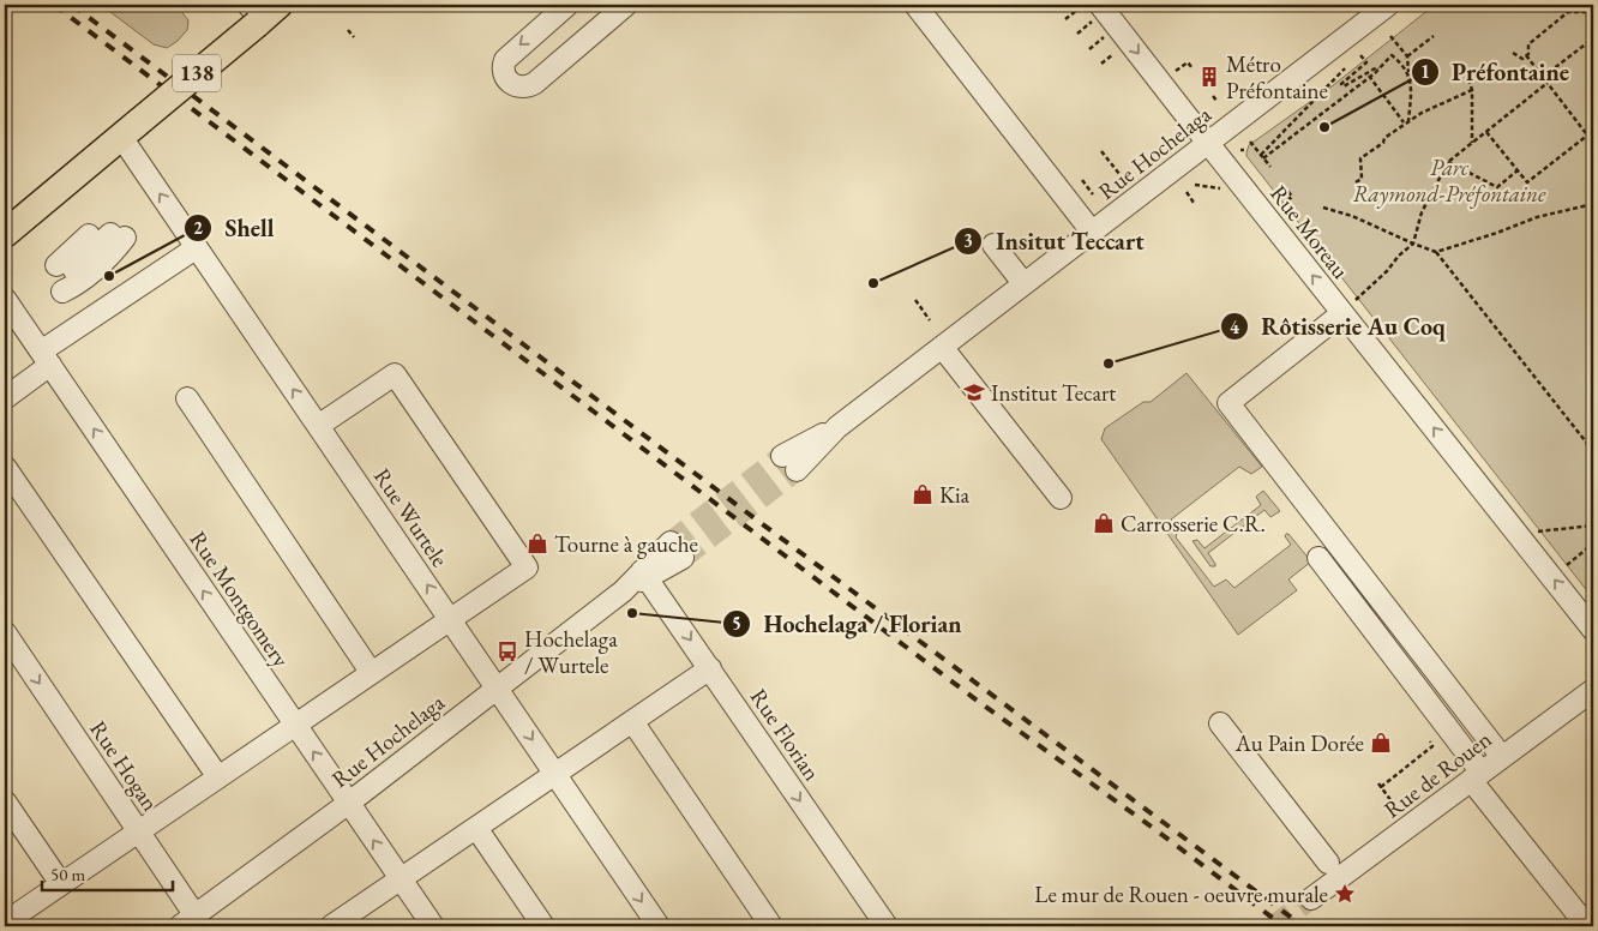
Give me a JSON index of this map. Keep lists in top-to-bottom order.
{
  "streets": {
    "main road": ["138"],
    "street": [
      "Rue Hochelaga",
      "Rue Moreau",
      "Rue Wurtele",
      "Rue Montgomery",
      "Rue Florian",
      "Rue Hogan",
      "Rue de Rouen"
    ]
  },
  "crossings": [
    ["138", "Rue Wurtele"],
    ["Rue Hochelaga", "Rue Moreau"],
    ["Rue Hochelaga", "Rue Wurtele"],
    ["Rue Hochelaga", "Rue Montgomery"],
    ["Rue Hochelaga", "Rue Florian"],
    ["Rue Hochelaga", "Rue Hogan"]
  ],
  "parks": ["Parc Raymond-Préfontaine"],
  "places": {
    "building": ["Métro Préfontaine"],
    "other": [
      "Préfontaine",
      "Shell",
      "Insitut Teccart",
      "Rôtisserie Au Coq",
      "Hochelaga / Florian"
    ],
    "school or university": ["Institut Tecart"],
    "shop": [
      "Kia",
      "Carrosserie C.R.",
      "Tourne à gauche",
      "Au Pain Dorée"
    ],
    "bus stop": ["Hochelaga / Wurtele"],
    "place": ["Le mur de Rouen - oeuvre murale"]
  },
  "scale_bar": "50 m"
}
